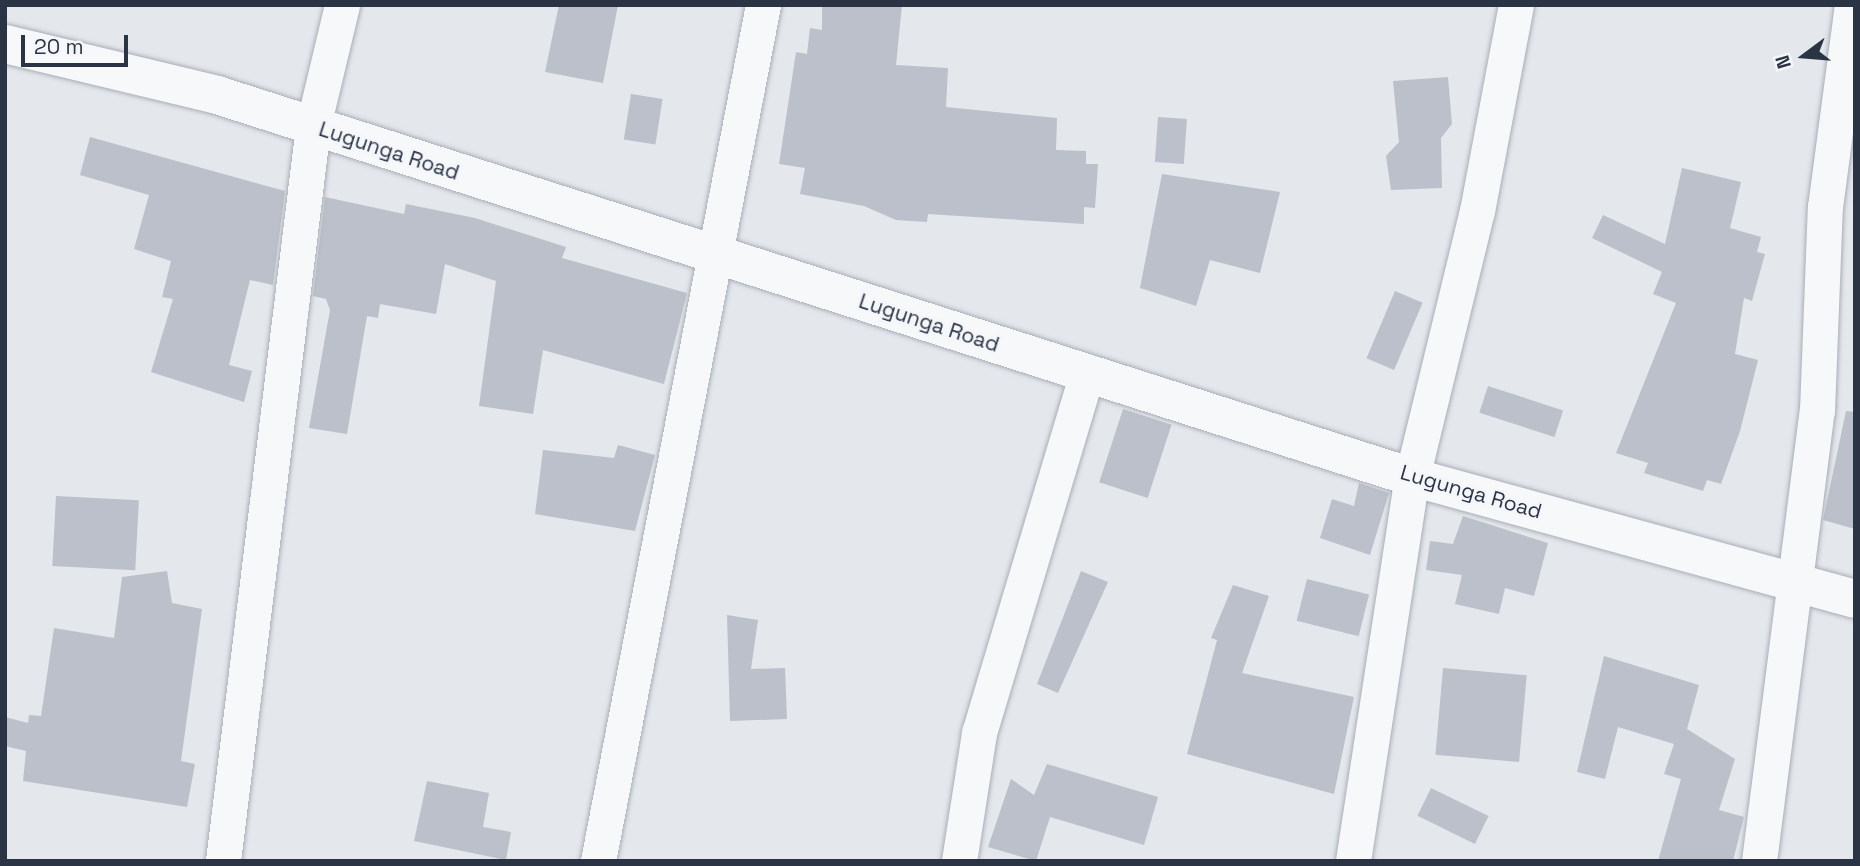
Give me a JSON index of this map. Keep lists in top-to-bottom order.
{
  "streets": {
    "street": ["Lugunga Road"]
  },
  "scale_bar": "20 m",
  "north": "left"
}
